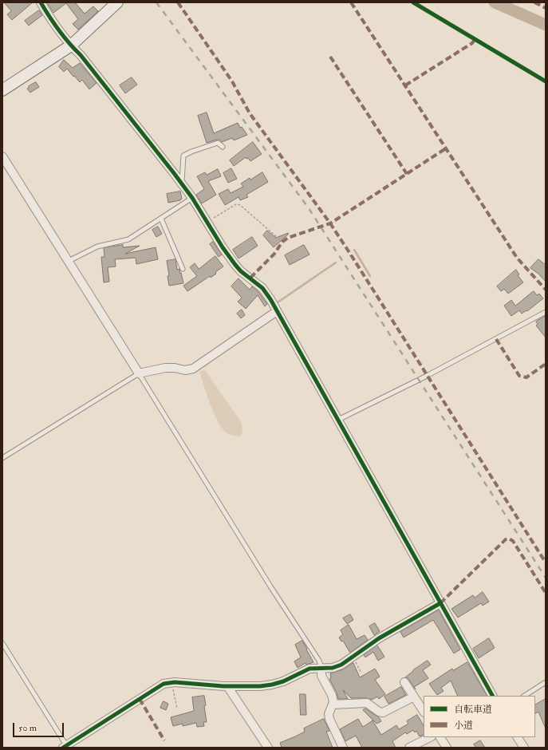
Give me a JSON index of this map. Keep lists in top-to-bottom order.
{
  "legend": ["自転車道", "小道"],
  "scale_bar": "50 m"
}
